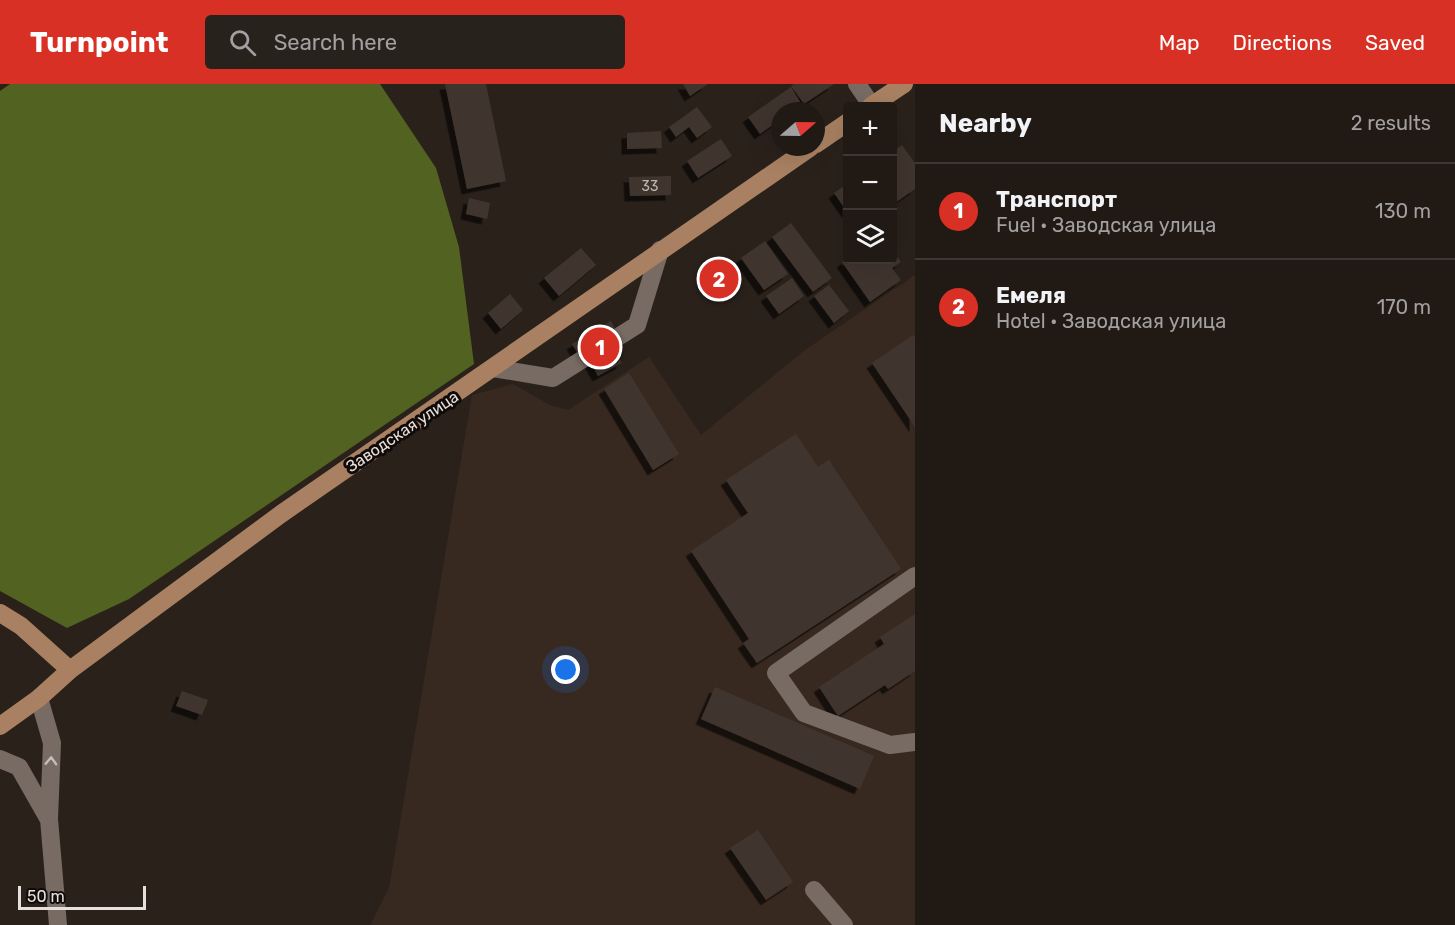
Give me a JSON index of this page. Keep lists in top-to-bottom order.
{
  "streets": {
    "main road": ["Заводская улица"]
  },
  "house_numbers": ["33"],
  "scale_bar": "50 m",
  "north": "right",
  "page": {
    "header": "Turnpoint",
    "search": "Search here",
    "nav": ["Map", "Directions", "Saved"],
    "heading": ["Nearby", "2 results"],
    "map_buttons": ["+", "−"],
    "list": [
      {
        "mark": "1",
        "name": "Транспорт",
        "note": "Fuel · Заводская улица",
        "value": "130 m"
      },
      {
        "mark": "2",
        "name": "Емеля",
        "note": "Hotel · Заводская улица",
        "value": "170 m"
      }
    ],
    "pins": ["2", "1"],
    "scale": "50 m"
  }
}
